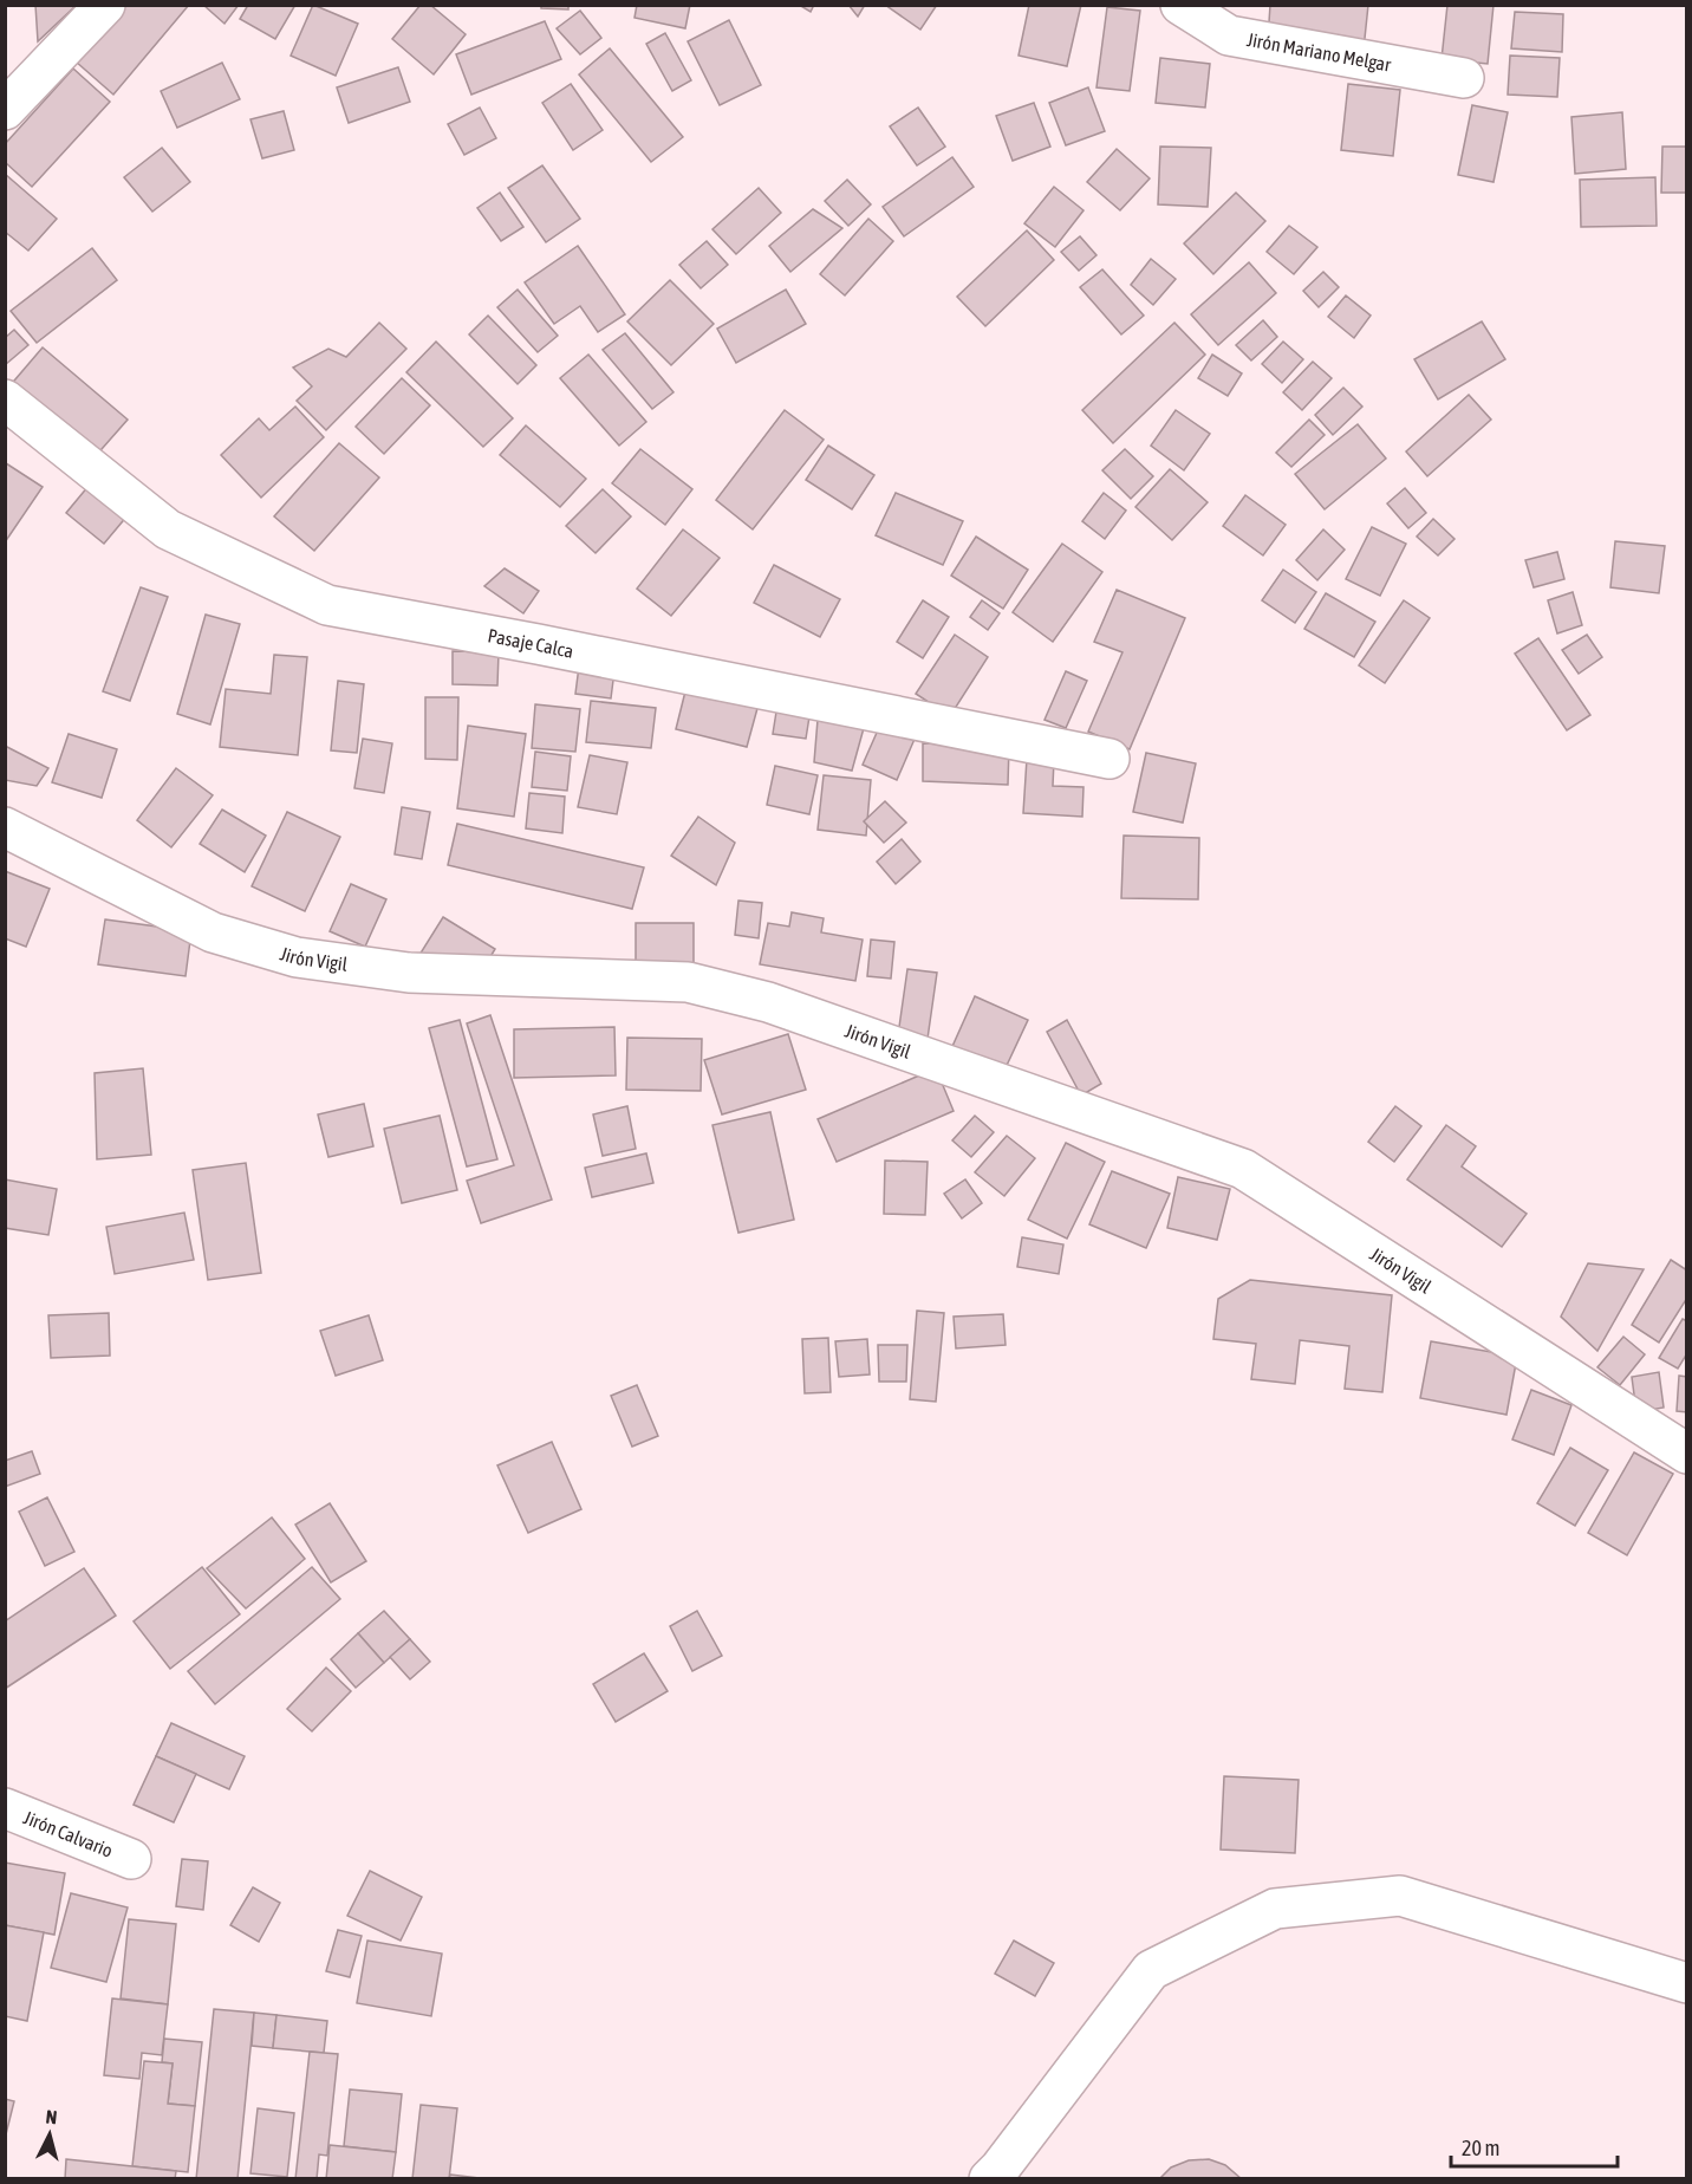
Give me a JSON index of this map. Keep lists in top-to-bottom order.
{
  "streets": {
    "street": [
      "Jirón Mariano Melgar",
      "Pasaje Calca",
      "Jirón Vigil",
      "Jirón Calvario"
    ]
  },
  "scale_bar": "20 m",
  "north": "top"
}
